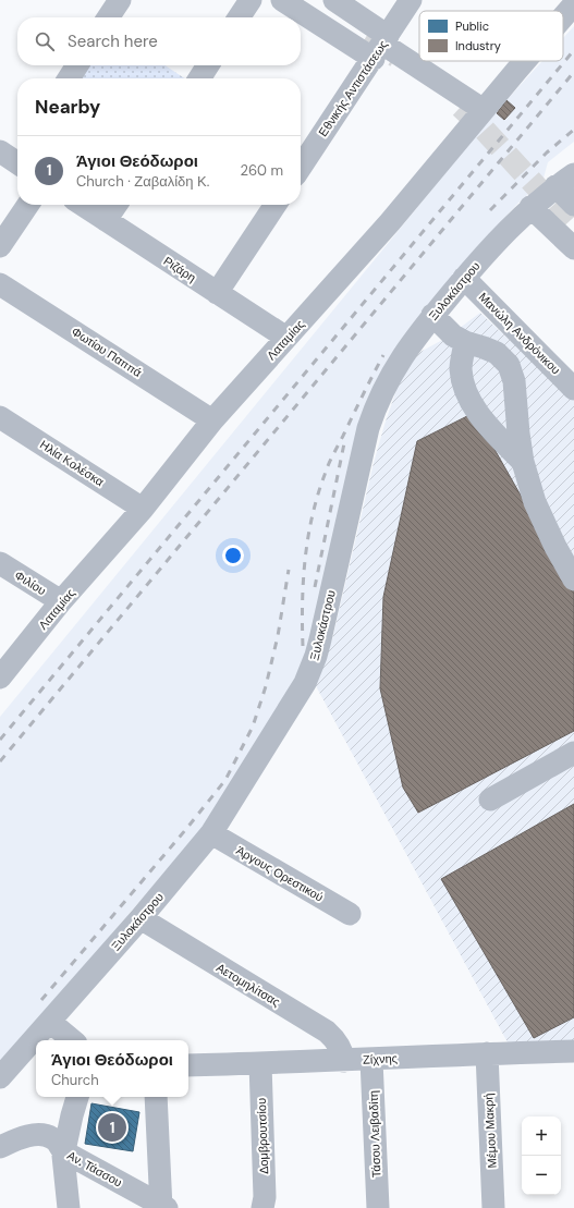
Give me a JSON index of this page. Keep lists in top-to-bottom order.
{
  "streets": {
    "street": [
      "Εθνικής Αντιστάσεως",
      "Ριζάρη",
      "Ξυλοκάστρου",
      "Μανώλη Ανδρόνικου",
      "Λαταμίας",
      "Φωτίου Παππά",
      "Ηλία Κολέσκα",
      "Φιλίου",
      "Άργους Ορεστικού",
      "Αετομηλίτσας",
      "Ζίχνης",
      "Μέμου Μακρή",
      "Τάσου Λειβαδίτη",
      "Δομβρουτσίου",
      "Αν. Τάσσου"
    ]
  },
  "crossings": [
    ["Ριζάρη", "Λαταμίας"],
    ["Ξυλοκάστρου", "Μανώλη Ανδρόνικου"],
    ["Ξυλοκάστρου", "Άργους Ορεστικού"],
    ["Ξυλοκάστρου", "Αετομηλίτσας"],
    ["Λαταμίας", "Φωτίου Παππά"],
    ["Λαταμίας", "Ηλία Κολέσκα"],
    ["Λαταμίας", "Φιλίου"],
    ["Αετομηλίτσας", "Ζίχνης"],
    ["Ζίχνης", "Μέμου Μακρή"],
    ["Ζίχνης", "Τάσου Λειβαδίτη"],
    ["Ζίχνης", "Δομβρουτσίου"]
  ],
  "legend": ["Public", "Industry"],
  "page": {
    "search": "Search here",
    "heading": "Nearby",
    "list": [
      {
        "mark": "1",
        "name": "Άγιοι Θεόδωροι",
        "note": "Church · Ζαβαλίδη Κ.",
        "value": "260 m"
      }
    ],
    "popup": ["Άγιοι Θεόδωροι", "Church"],
    "pins": "1",
    "map_buttons": ["+", "−"]
  }
}
